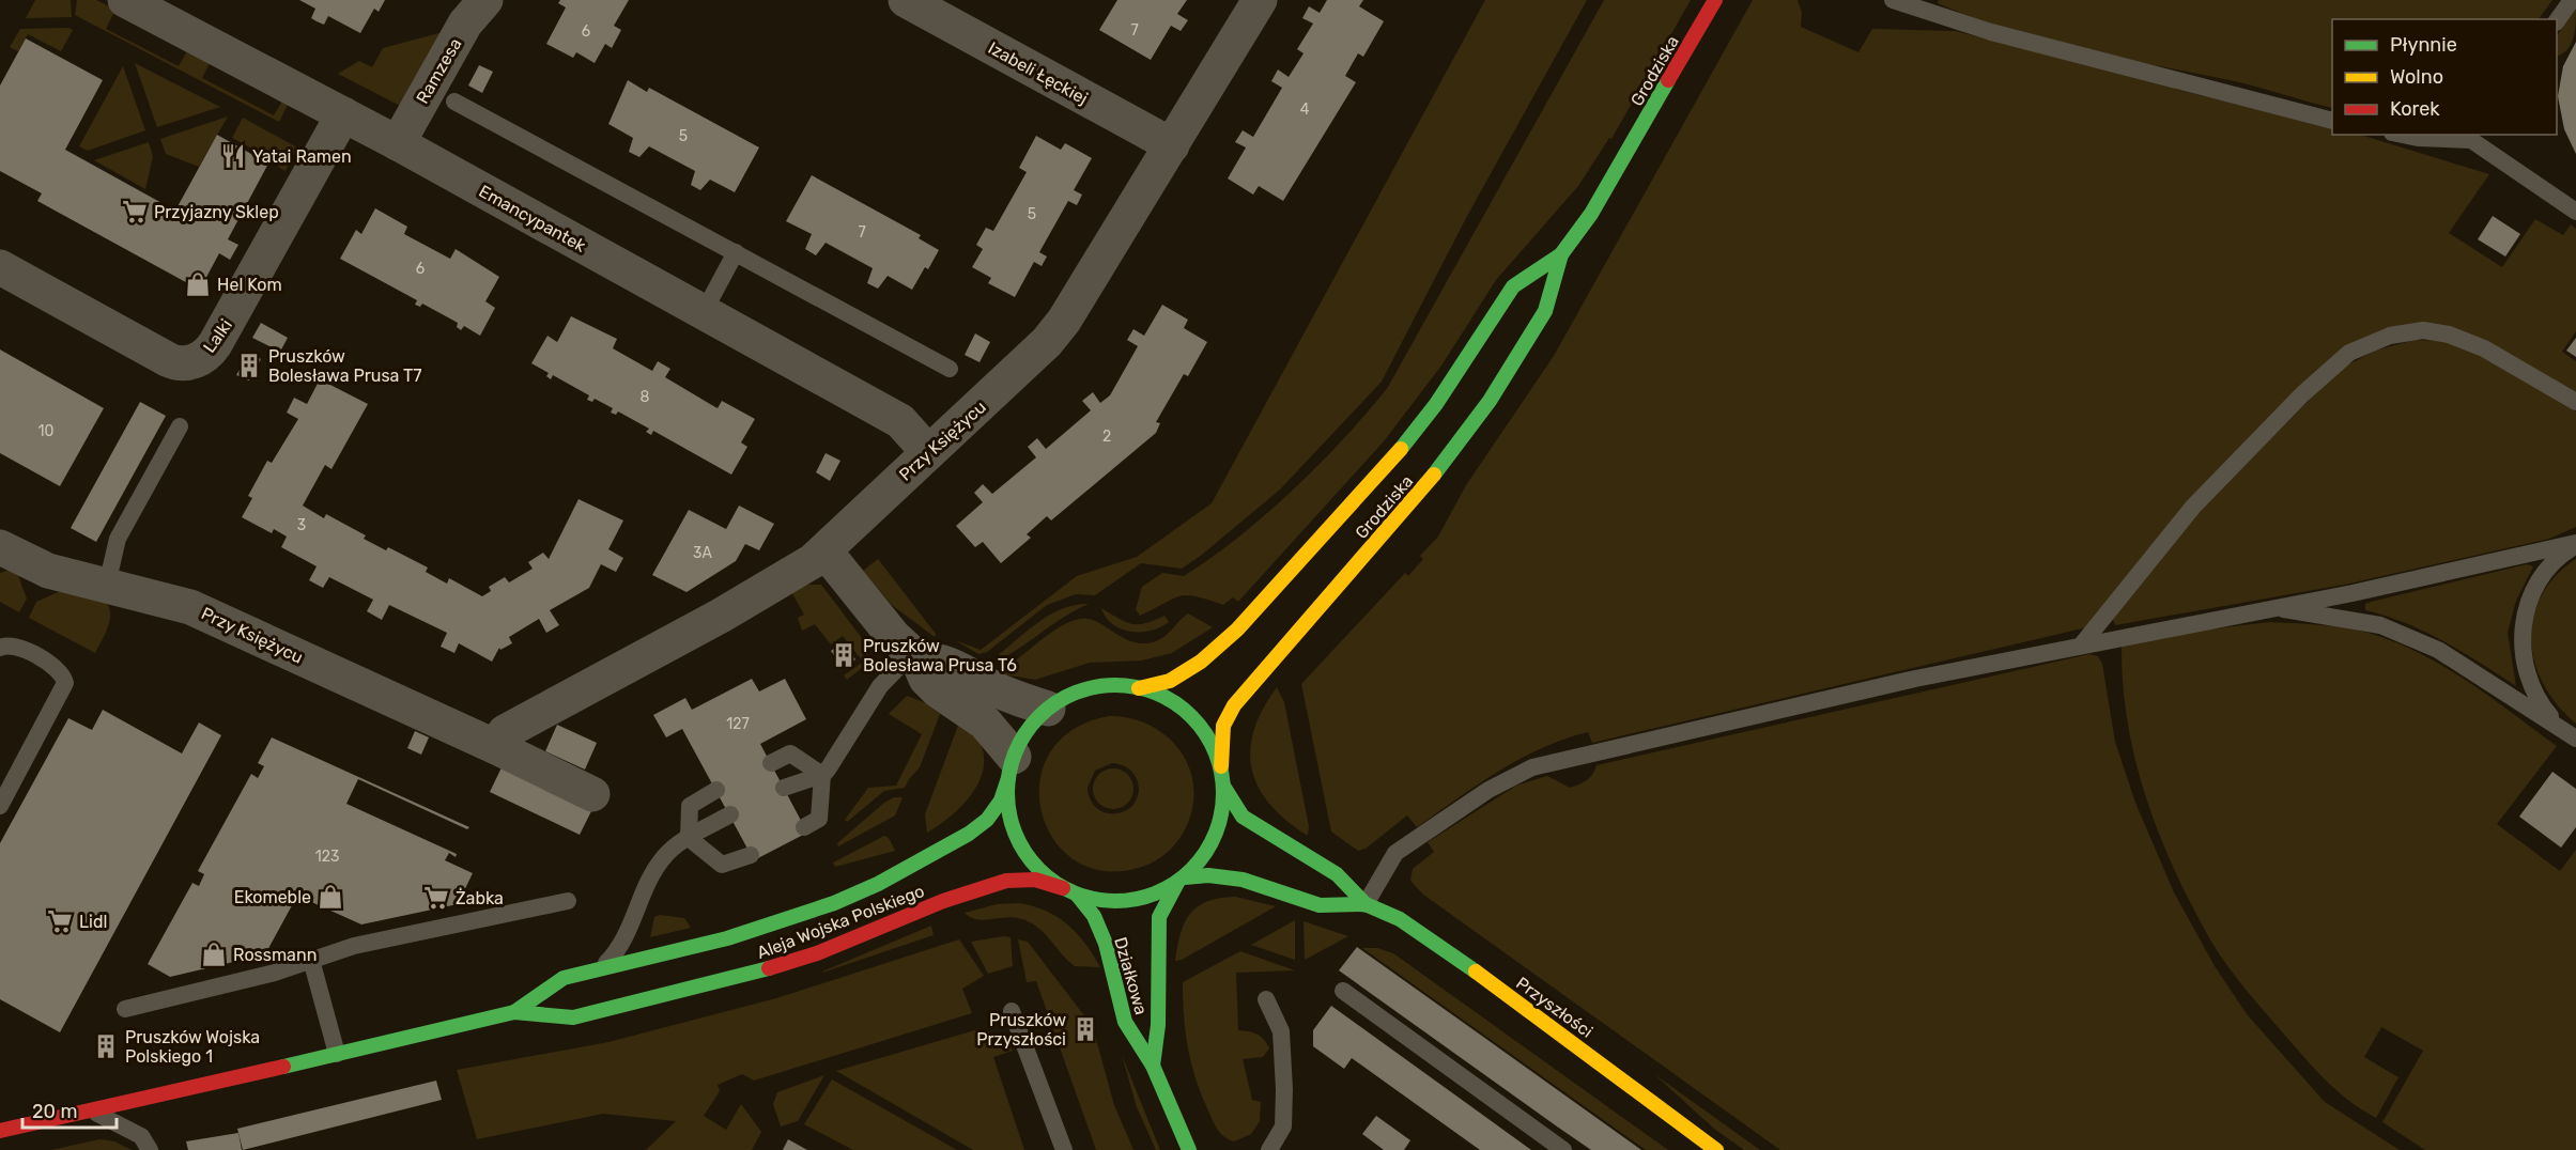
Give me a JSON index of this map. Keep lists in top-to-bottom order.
{
  "streets": {
    "main road": [
      "Grodziska",
      "Aleja Wojska Polskiego",
      "Działkowa",
      "Przyszłości"
    ],
    "street": [
      "Ramzesa",
      "Izabeli Łęckiej",
      "Emancypantek",
      "Lalki",
      "Przy Księżycu"
    ]
  },
  "crossings": [
    ["Ramzesa", "Emancypantek"],
    ["Grodziska", "Aleja Wojska Polskiego"],
    ["Grodziska", "Działkowa"],
    ["Grodziska", "Przyszłości"],
    ["Izabeli Łęckiej", "Przy Księżycu"],
    ["Emancypantek", "Lalki"],
    ["Emancypantek", "Przy Księżycu"],
    ["Aleja Wojska Polskiego", "Działkowa"],
    ["Aleja Wojska Polskiego", "Przyszłości"],
    ["Działkowa", "Przyszłości"]
  ],
  "places": {
    "restaurant": ["Yatai Ramen"],
    "supermarket": ["Przyjazny Sklep", "Żabka", "Lidl"],
    "shop": ["Hel Kom", "Ekomeble", "Rossmann"],
    "building": [
      "Pruszków Bolesława Prusa T7",
      "Pruszków Bolesława Prusa T6",
      "Pruszków Przyszłości",
      "Pruszków Wojska Polskiego 1"
    ]
  },
  "house_numbers": [
    "7",
    "6",
    "4",
    "5",
    "5",
    "7",
    "6",
    "8",
    "10",
    "2",
    "3",
    "3A",
    "127",
    "123"
  ],
  "legend": ["Płynnie", "Wolno", "Korek"],
  "scale_bar": "20 m"
}
